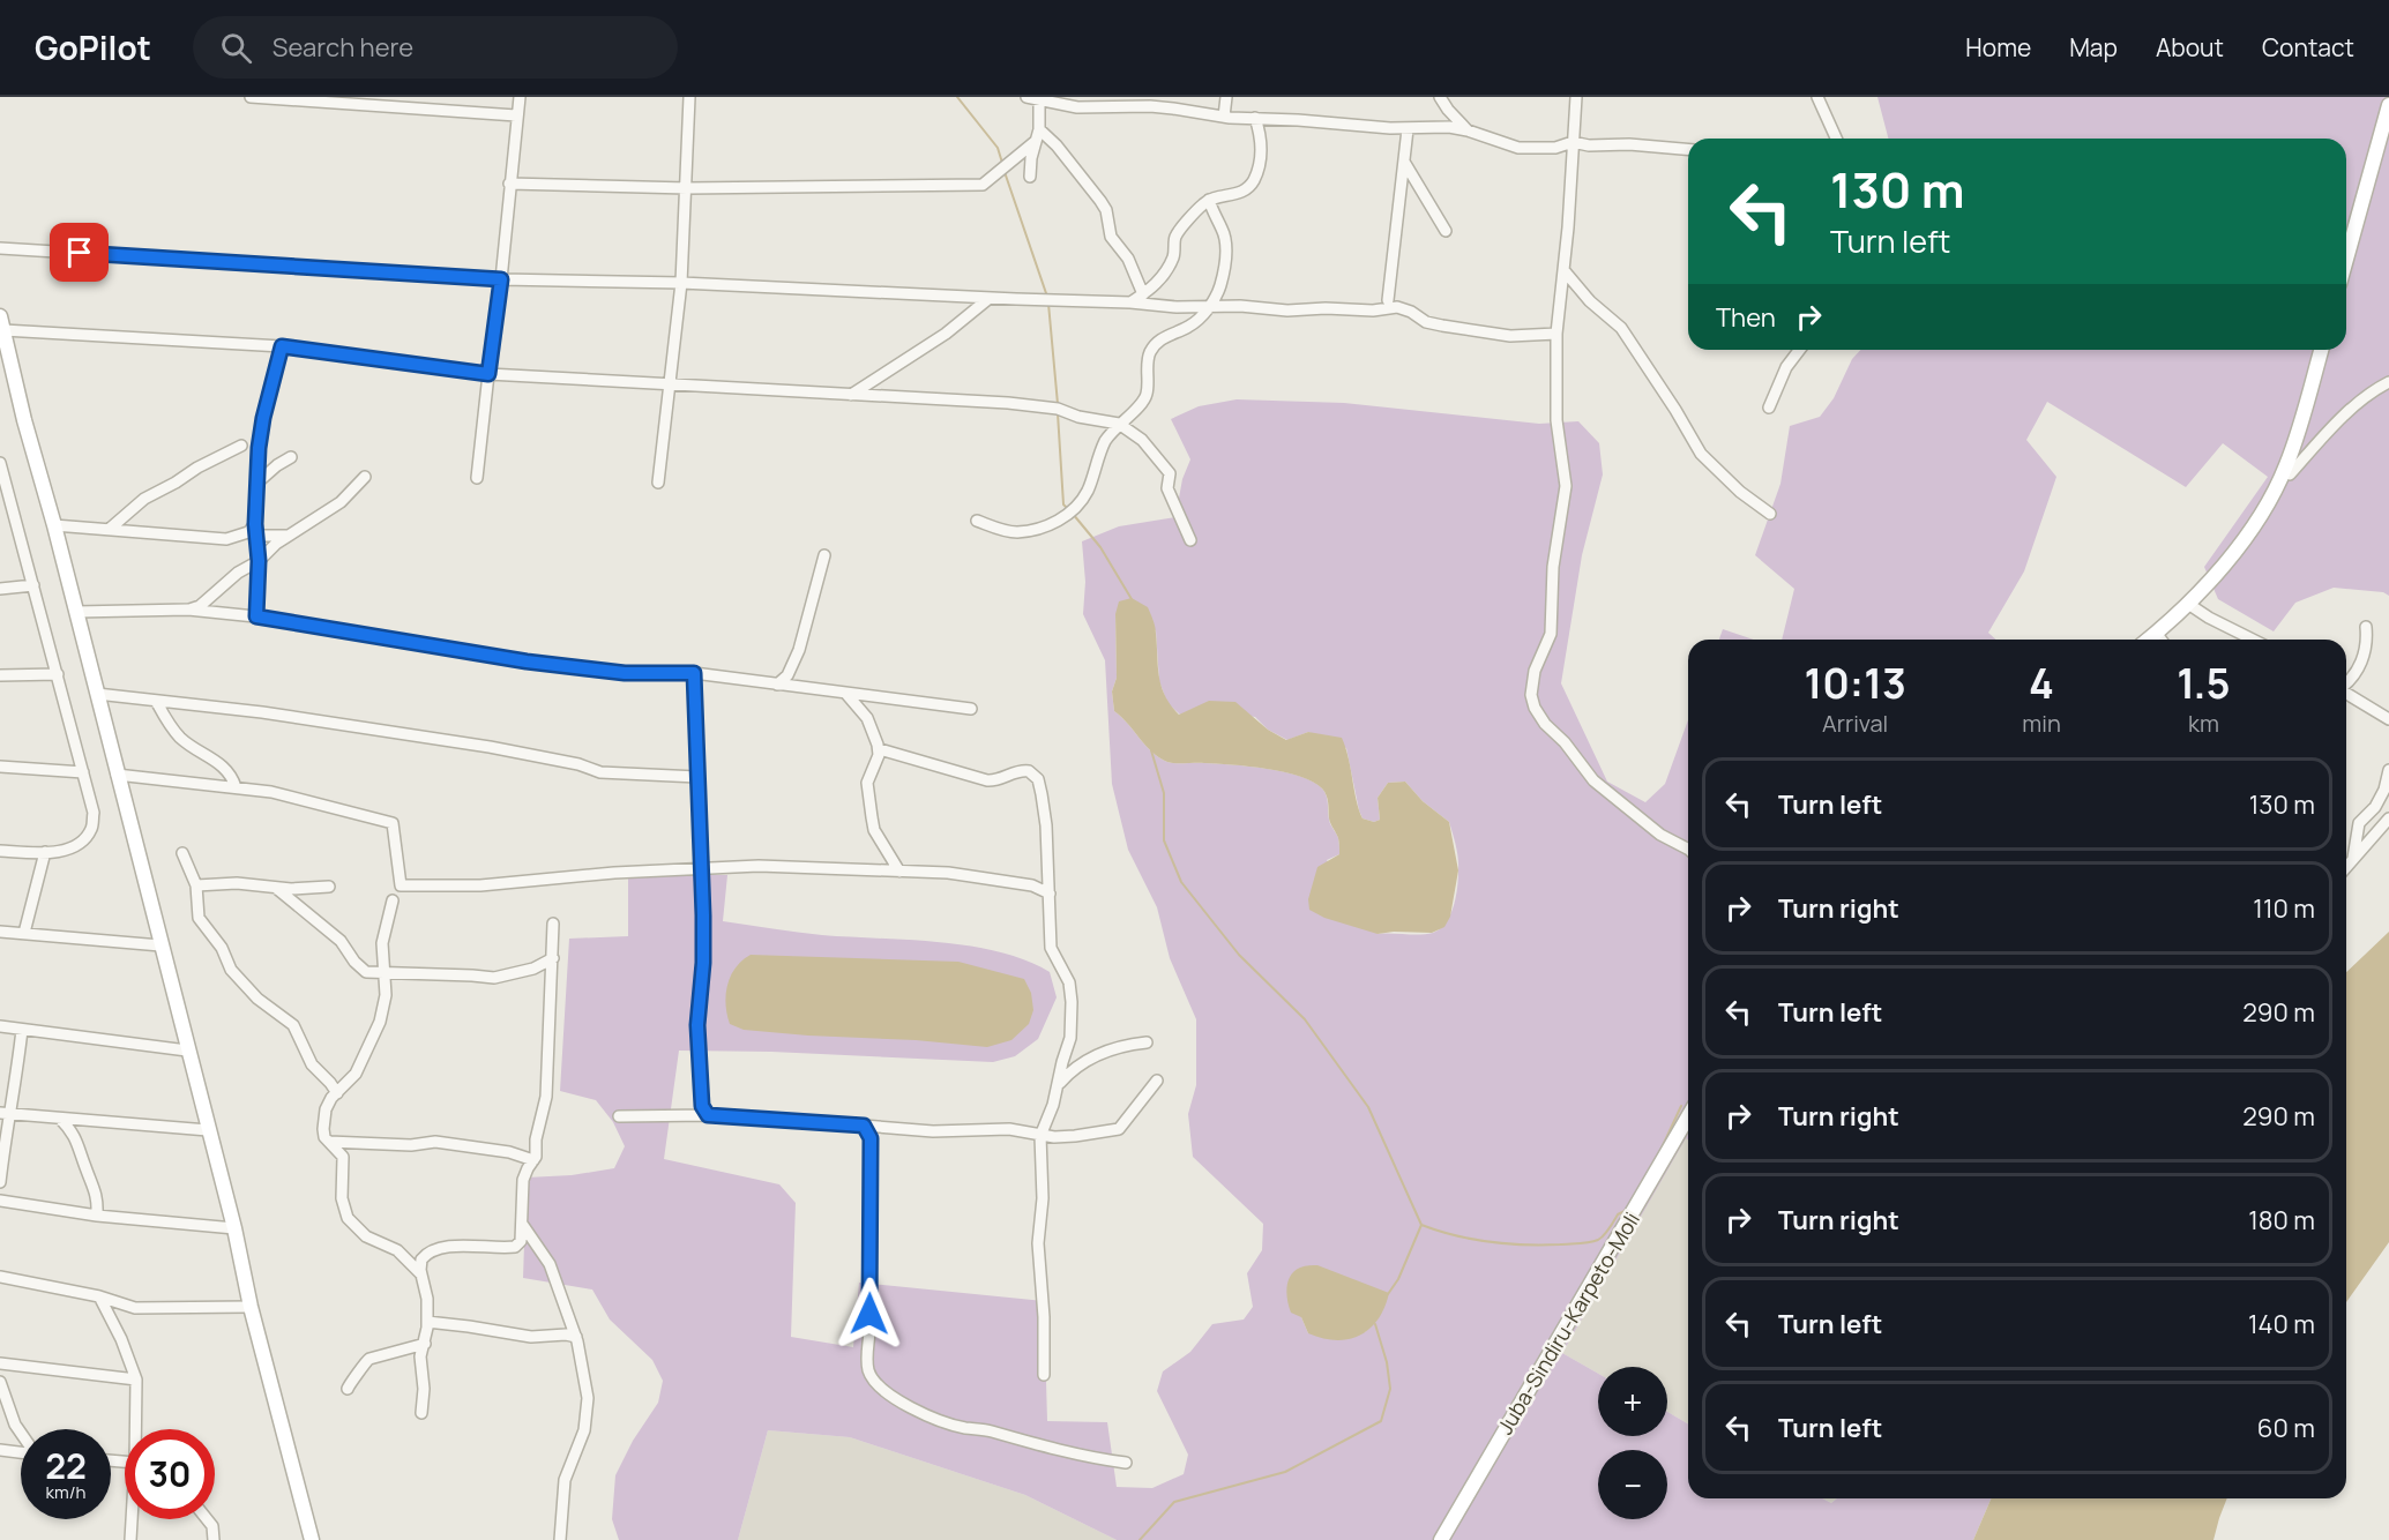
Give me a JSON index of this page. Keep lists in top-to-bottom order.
{
  "streets": {
    "main road": ["Juba-Sindiru-Karpeto-Moli"]
  },
  "page": {
    "header": "GoPilot",
    "search": "Search here",
    "nav": [
      "Home",
      "Map",
      "About",
      "Contact"
    ],
    "turn": ["130 m", "Turn left"],
    "then": "Then",
    "eta": [
      "10:13",
      "Arrival",
      "4",
      "min",
      "1.5",
      "km"
    ],
    "list": [
      {
        "name": "Turn left",
        "value": "130 m"
      },
      {
        "name": "Turn right",
        "value": "110 m"
      },
      {
        "name": "Turn left",
        "value": "290 m"
      },
      {
        "name": "Turn right",
        "value": "290 m"
      },
      {
        "name": "Turn right",
        "value": "180 m"
      },
      {
        "name": "Turn left",
        "value": "140 m"
      },
      {
        "name": "Turn left",
        "value": "60 m"
      }
    ],
    "map_buttons": ["+", "−"],
    "speed": "22 km/h",
    "limit": "30"
  }
}
